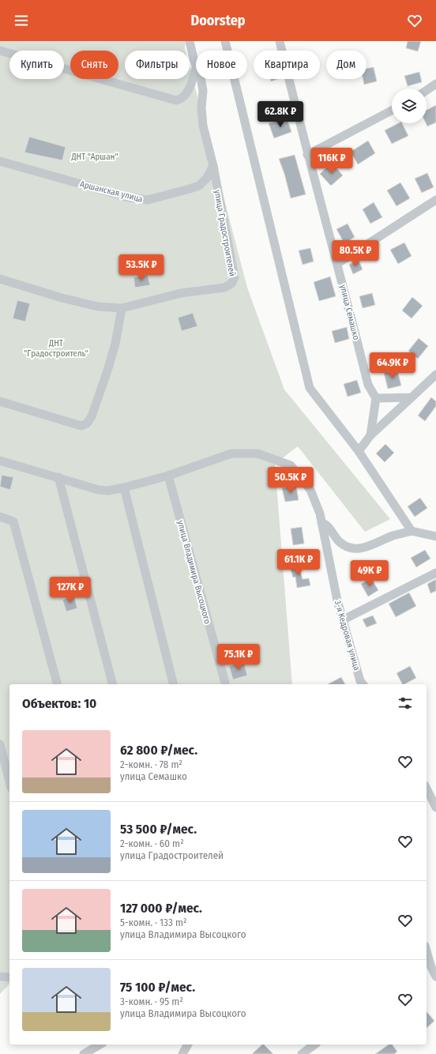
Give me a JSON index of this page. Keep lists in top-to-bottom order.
{
  "streets": {
    "street": [
      "Аршанская улица",
      "улица Градостроителей",
      "улица Семашко",
      "улица Владимира Высоцкого",
      "3-я Кедровая улица"
    ]
  },
  "crossings": [
    ["Аршанская улица", "улица Градостроителей"],
    ["улица Владимира Высоцкого", "3-я Кедровая улица"]
  ],
  "parks": ["ДНТ \"Аршан\"", "ДНТ \"Градостроитель\""],
  "page": {
    "header": "Doorstep",
    "chip": [
      "Купить",
      "Снять",
      "Фильтры",
      "Новое",
      "Квартира",
      "Дом"
    ],
    "price": [
      "62.8K ₽",
      "116K ₽",
      "80.5K ₽",
      "53.5K ₽",
      "64.9K ₽",
      "50.5K ₽",
      "61.1K ₽",
      "49K ₽",
      "127K ₽",
      "75.1K ₽"
    ],
    "heading": "Объектов: 10",
    "list": [
      {
        "name": "62 800 ₽/мес.",
        "note": "2-комн. · 78 m² · улица Семашко"
      },
      {
        "name": "53 500 ₽/мес.",
        "note": "2-комн. · 60 m² · улица Градостроителей"
      },
      {
        "name": "127 000 ₽/мес.",
        "note": "5-комн. · 133 m² · улица Владимира Высоцкого"
      },
      {
        "name": "75 100 ₽/мес.",
        "note": "3-комн. · 95 m² · улица Владимира Высоцкого"
      }
    ]
  }
}
